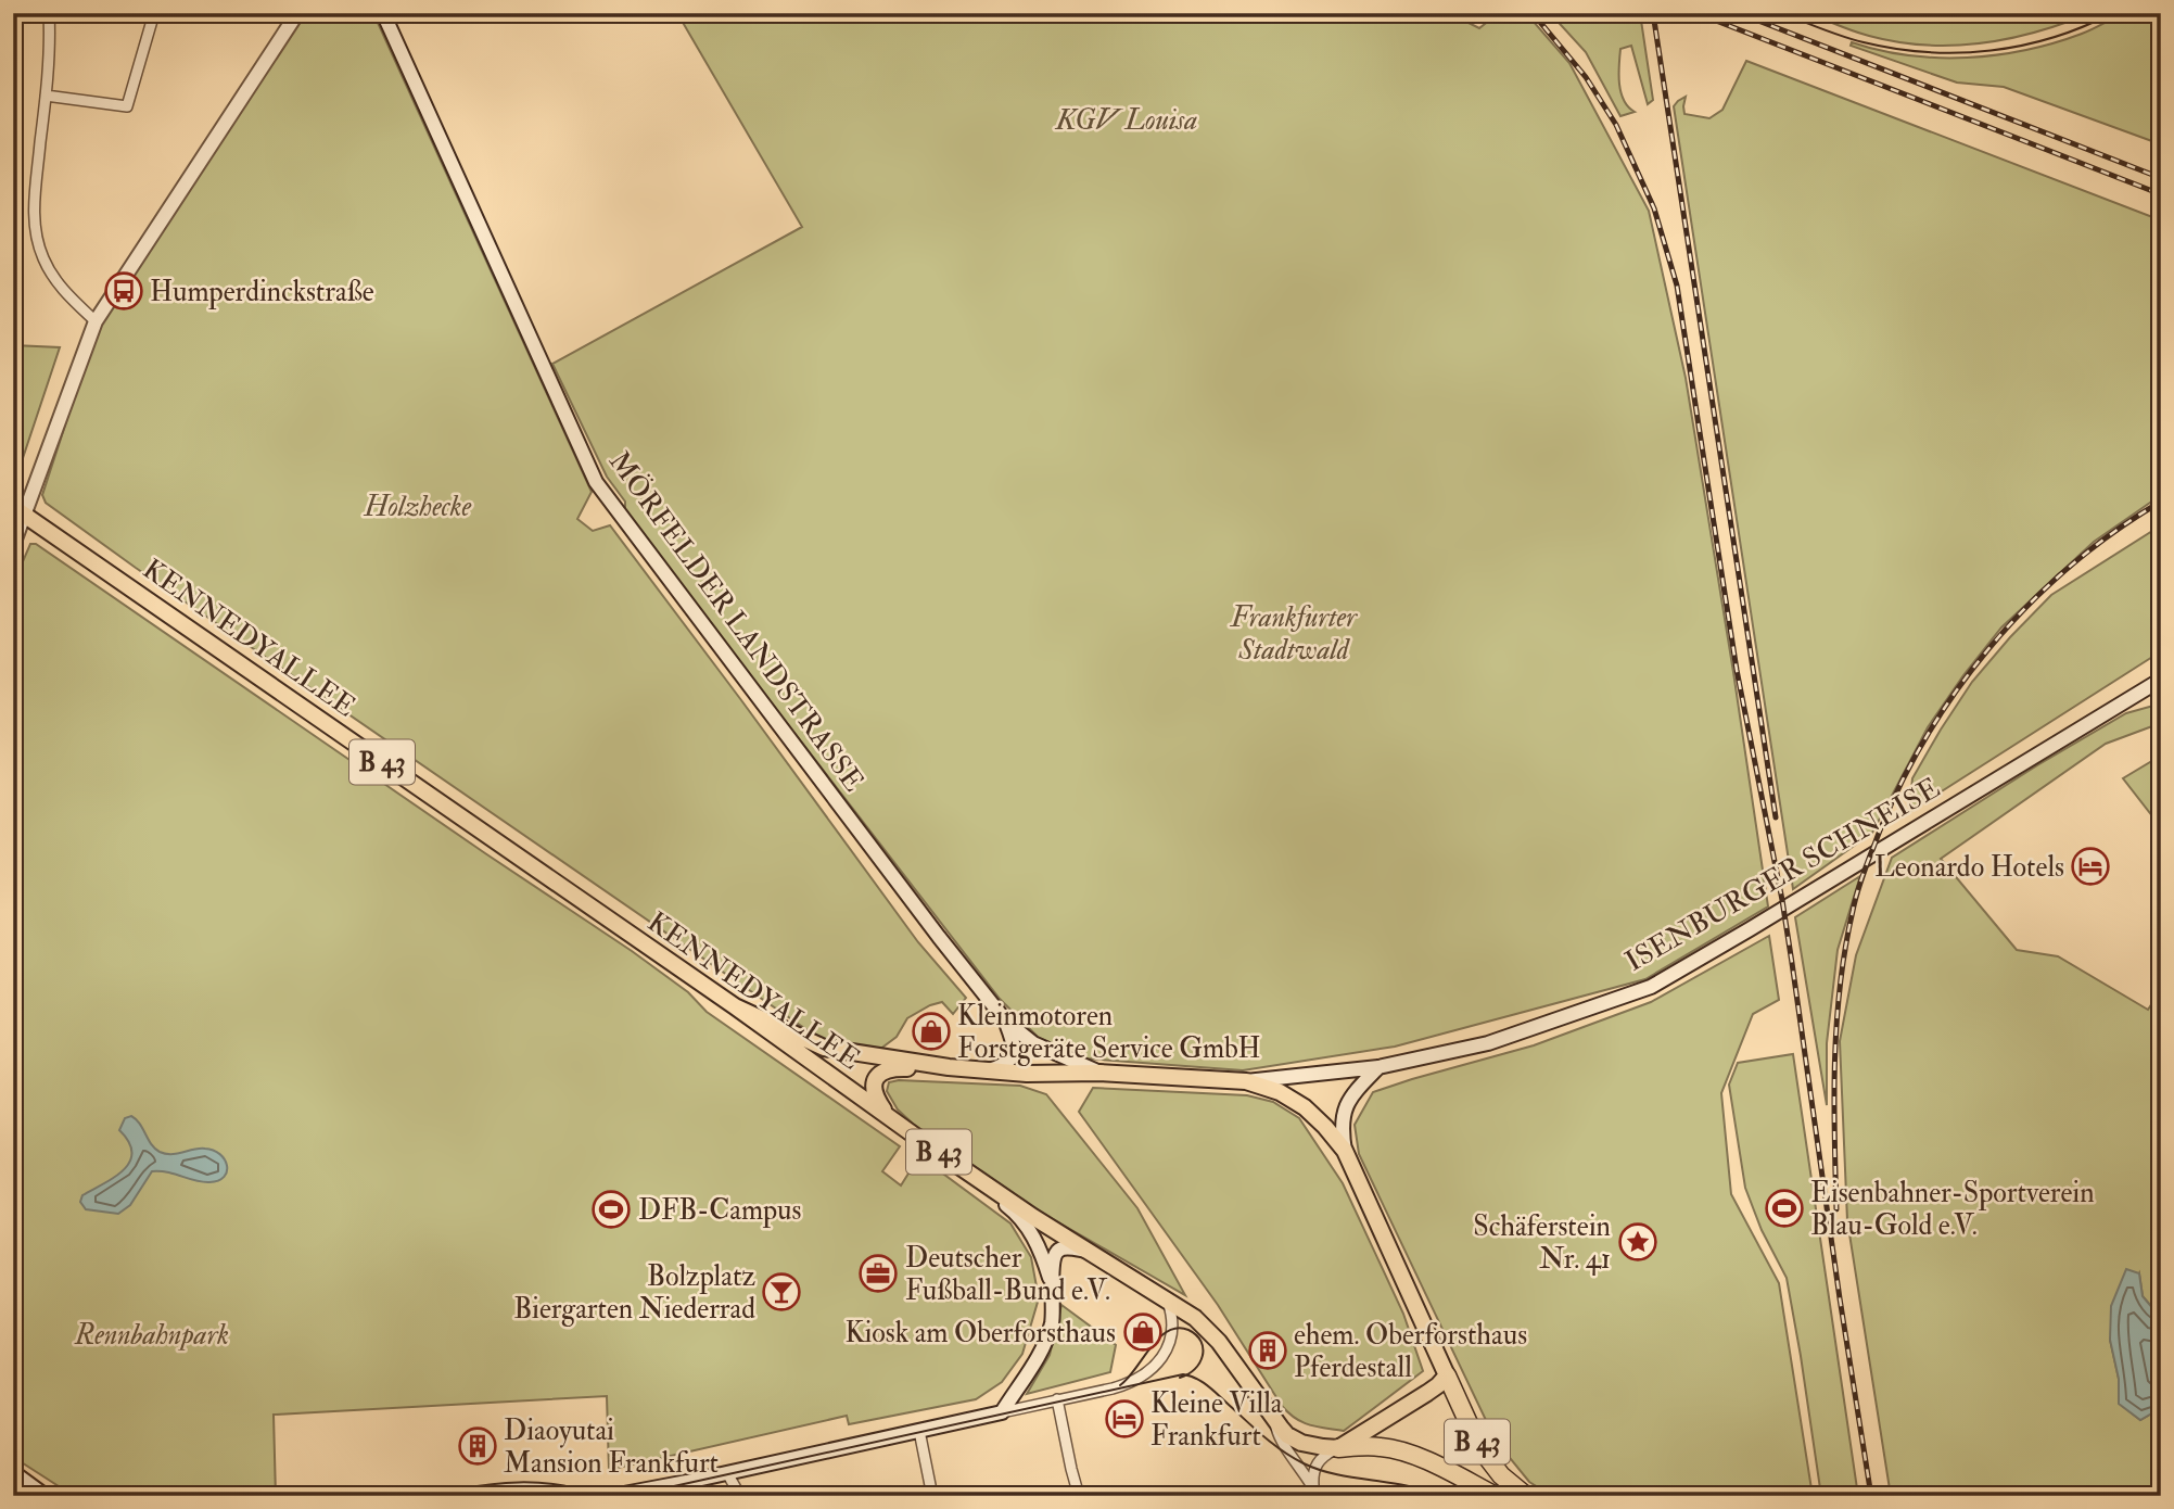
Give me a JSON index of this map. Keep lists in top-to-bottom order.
{
  "streets": {
    "highway": ["B 43"],
    "main road": ["MÖRFELDER LANDSTRASSE", "KENNEDYALLEE", "ISENBURGER SCHNEISE"]
  },
  "crossings": [
    ["MÖRFELDER LANDSTRASSE", "ISENBURGER SCHNEISE"],
    ["KENNEDYALLEE", "B 43"],
    ["KENNEDYALLEE", "ISENBURGER SCHNEISE"],
    ["B 43", "ISENBURGER SCHNEISE"]
  ],
  "parks": [
    "KGV Louisa",
    "Holzhecke",
    "Frankfurter Stadtwald",
    "Rennbahnpark"
  ],
  "places": {
    "bus stop": ["Humperdinckstraße"],
    "hotel": ["Leonardo Hotels", "Kleine Villa Frankfurt"],
    "shop": ["Kleinmotoren Forstgeräte Service GmbH", "Kiosk am Oberforsthaus"],
    "sports": ["Eisenbahner-Sportverein Blau-Gold e.V.", "DFB-Campus"],
    "place": ["Schäferstein Nr. 41"],
    "office": ["Deutscher Fußball-Bund e.V."],
    "bar": ["Bolzplatz Biergarten Niederrad"],
    "building": ["ehem. Oberforsthaus Pferdestall", "Diaoyutai Mansion Frankfurt"]
  }
}
